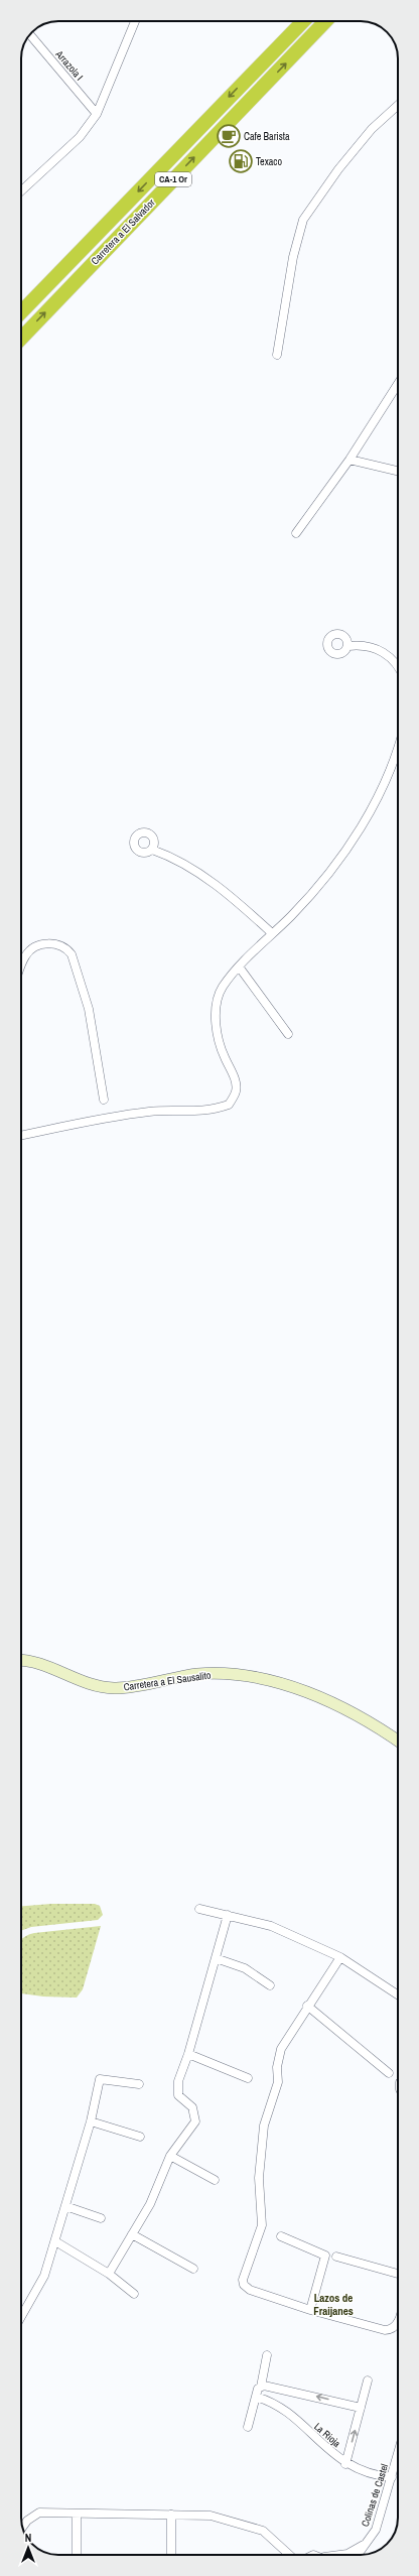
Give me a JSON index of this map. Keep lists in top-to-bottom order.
{
  "streets": {
    "highway": ["CA-1 Or", "Carretera a El Salvador"],
    "street": [
      "Arrazola I",
      "Carretera a El Sausalito",
      "La Rioja",
      "Colinas de Castel"
    ]
  },
  "crossings": [
    ["La Rioja", "Colinas de Castel"]
  ],
  "districts": ["Lazos de Fraijanes"],
  "places": {
    "cafe": ["Cafe Barista"],
    "fuel station": ["Texaco"]
  },
  "north": "top"
}
